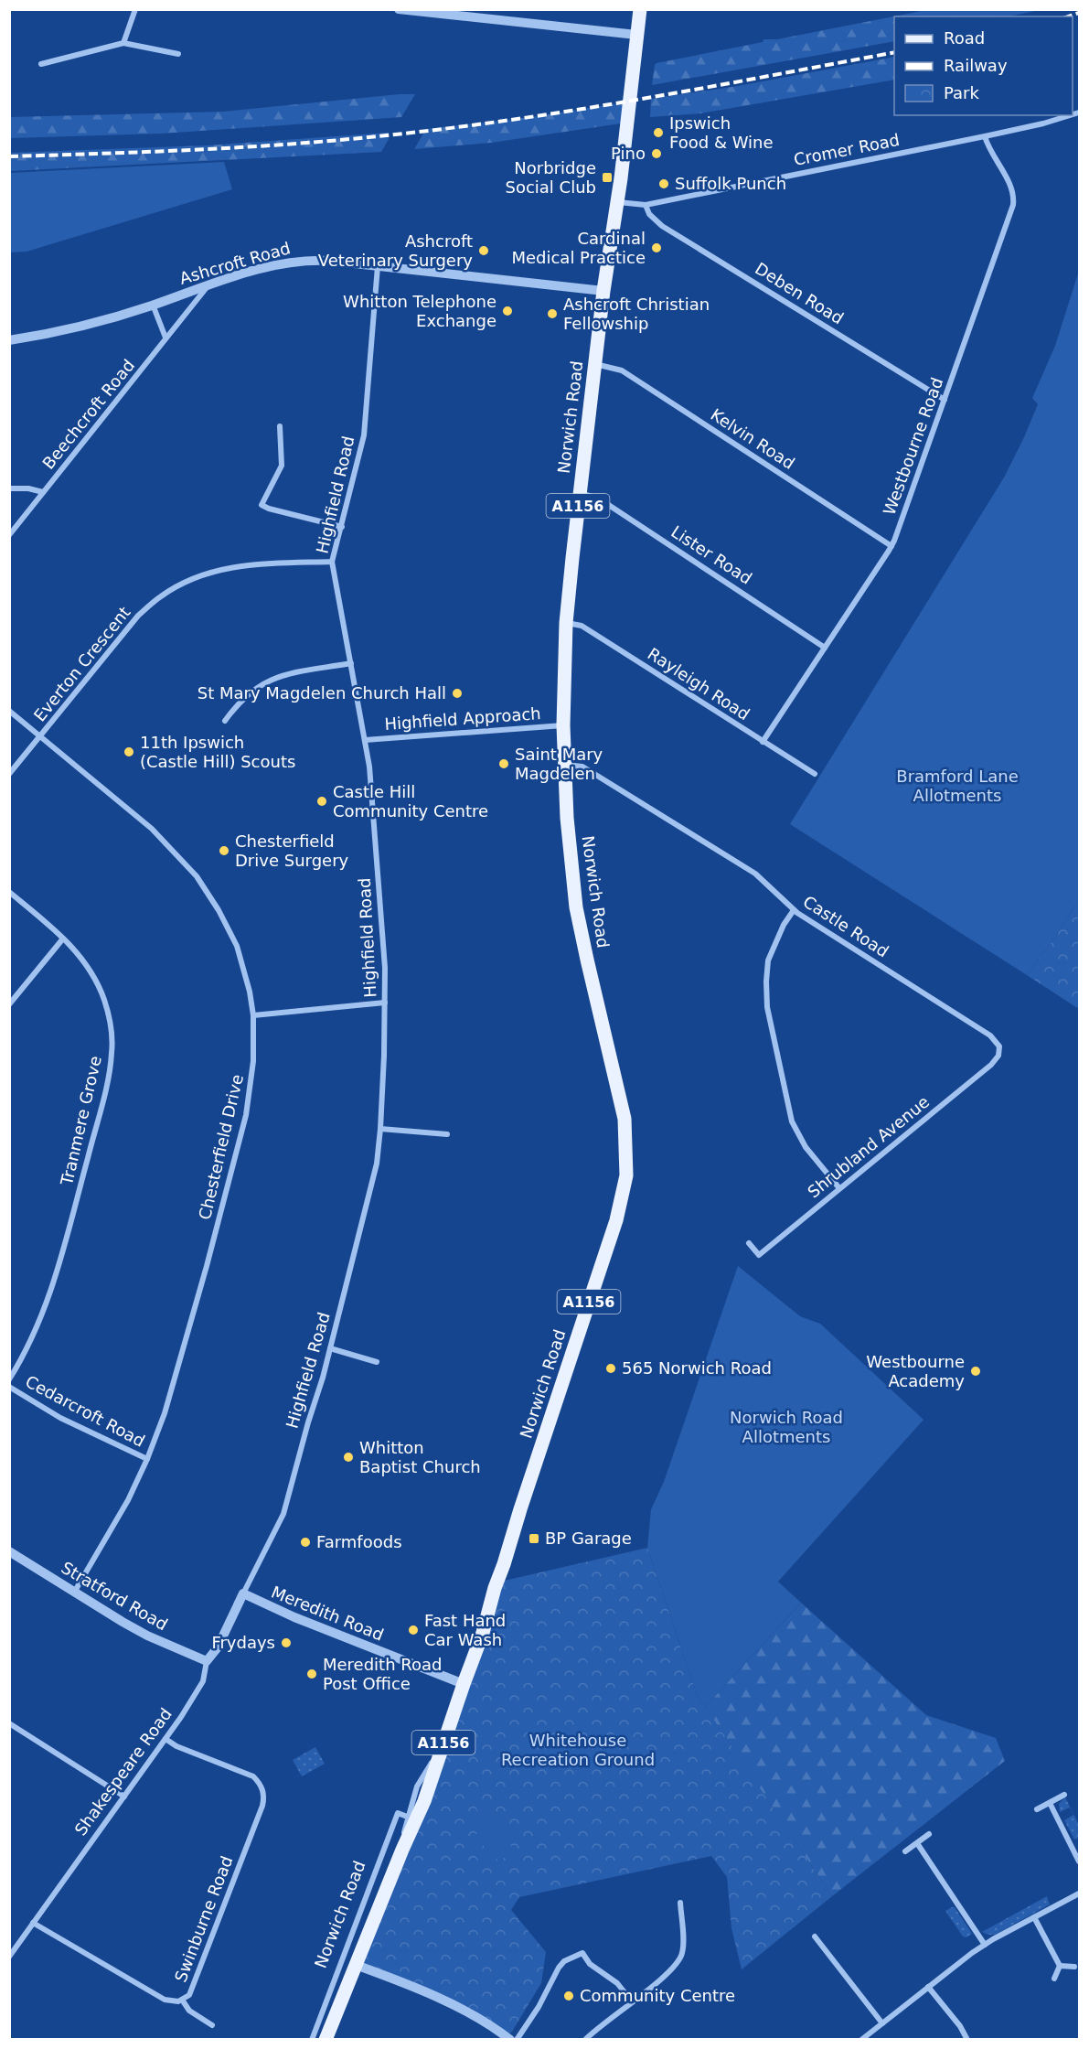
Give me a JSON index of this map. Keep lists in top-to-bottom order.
{
  "streets": {
    "main road": ["Norwich Road", "A1156"],
    "street": [
      "Cromer Road",
      "Ashcroft Road",
      "Deben Road",
      "Beechcroft Road",
      "Kelvin Road",
      "Westbourne Road",
      "Highfield Road",
      "Lister Road",
      "Everton Crescent",
      "Rayleigh Road",
      "Highfield Approach",
      "Castle Road",
      "Tranmere Grove",
      "Chesterfield Drive",
      "Shrubland Avenue",
      "Cedarcroft Road",
      "Stratford Road",
      "Meredith Road",
      "Shakespeare Road",
      "Swinburne Road"
    ]
  },
  "crossings": [
    ["Cromer Road", "Deben Road"],
    ["Cromer Road", "Norwich Road"],
    ["Cromer Road", "Westbourne Road"],
    ["Ashcroft Road", "Beechcroft Road"],
    ["Ashcroft Road", "Norwich Road"],
    ["Ashcroft Road", "Highfield Road"],
    ["Deben Road", "Westbourne Road"],
    ["Norwich Road", "Kelvin Road"],
    ["Norwich Road", "Lister Road"],
    ["Norwich Road", "Rayleigh Road"],
    ["Norwich Road", "Highfield Approach"],
    ["Norwich Road", "Castle Road"],
    ["Norwich Road", "Meredith Road"],
    ["Kelvin Road", "Westbourne Road"],
    ["Westbourne Road", "Lister Road"],
    ["Westbourne Road", "Rayleigh Road"],
    ["Highfield Road", "Everton Crescent"],
    ["Highfield Road", "Highfield Approach"],
    ["Highfield Road", "Meredith Road"],
    ["Highfield Road", "Shakespeare Road"],
    ["Everton Crescent", "Chesterfield Drive"],
    ["Castle Road", "Shrubland Avenue"],
    ["Chesterfield Drive", "Cedarcroft Road"],
    ["Chesterfield Drive", "Stratford Road"],
    ["Stratford Road", "Shakespeare Road"],
    ["Meredith Road", "Shakespeare Road"],
    ["Shakespeare Road", "Swinburne Road"]
  ],
  "parks": ["Bramford Lane Allotments", "Norwich Road Allotments", "Whitehouse Recreation Ground"],
  "places": {
    "other": [
      "Ipswich Food & Wine",
      "Pino",
      "Suffolk Punch",
      "Cardinal Medical Practice",
      "Ashcroft Veterinary Surgery",
      "Whitton Telephone Exchange",
      "Ashcroft Christian Fellowship",
      "St Mary Magdelen Church Hall",
      "11th Ipswich (Castle Hill) Scouts",
      "Saint Mary Magdelen",
      "Castle Hill Community Centre",
      "Chesterfield Drive Surgery",
      "565 Norwich Road",
      "Westbourne Academy",
      "Whitton Baptist Church",
      "Farmfoods",
      "Fast Hand Car Wash",
      "Frydays",
      "Meredith Road Post Office",
      "Community Centre"
    ],
    "transit": ["Norbridge Social Club", "BP Garage"]
  },
  "legend": ["Road", "Railway", "Park"]
}
